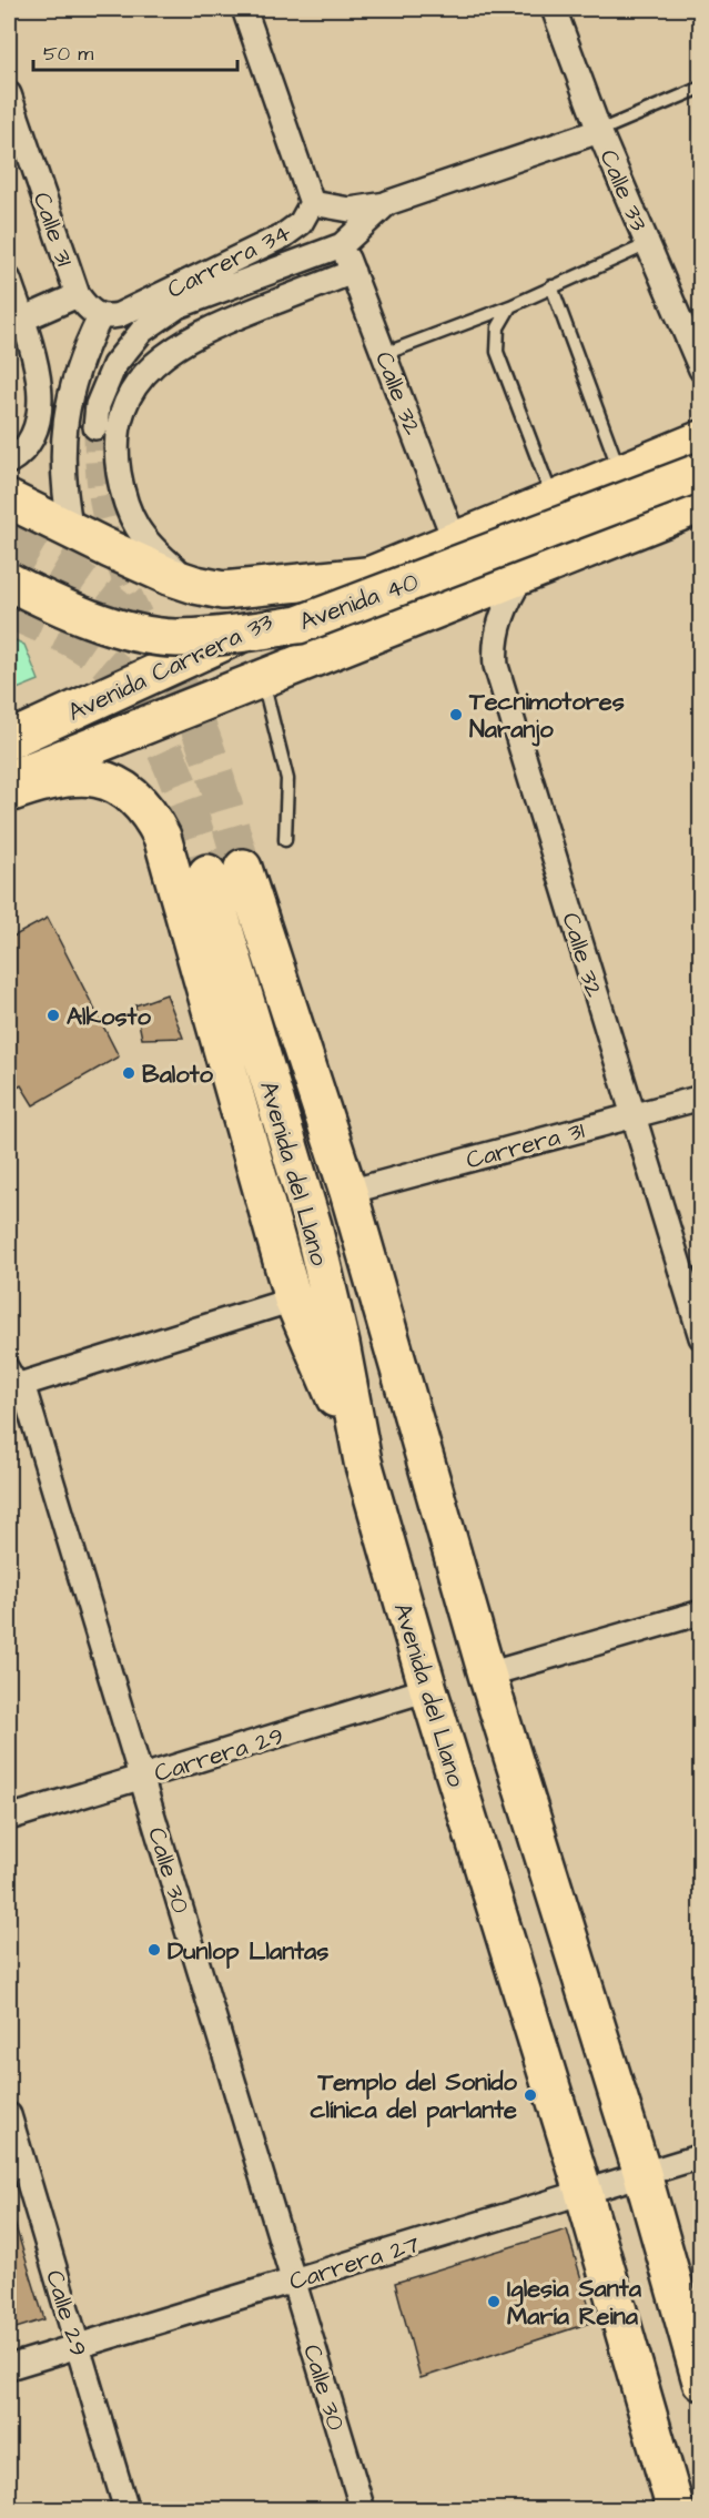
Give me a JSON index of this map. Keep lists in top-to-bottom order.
{
  "streets": {
    "main road": ["Avenida 40", "Avenida Carrera 33", "Avenida del Llano"],
    "street": [
      "Calle 33",
      "Calle 31",
      "Carrera 34",
      "Calle 32",
      "Carrera 31",
      "Carrera 29",
      "Calle 30",
      "Carrera 27",
      "Calle 29"
    ]
  },
  "crossings": [
    ["Calle 33", "Carrera 34"],
    ["Calle 31", "Carrera 34"],
    ["Carrera 34", "Calle 32"],
    ["Calle 32", "Avenida Carrera 33"],
    ["Calle 32", "Carrera 31"],
    ["Avenida 40", "Avenida Carrera 33"],
    ["Carrera 31", "Avenida del Llano"],
    ["Avenida del Llano", "Carrera 29"],
    ["Avenida del Llano", "Carrera 27"],
    ["Carrera 29", "Calle 30"],
    ["Calle 30", "Carrera 27"],
    ["Carrera 27", "Calle 29"]
  ],
  "places": [
    "Tecnimotores Naranjo",
    "Alkosto",
    "Baloto",
    "Dunlop Llantas",
    "Templo del Sonido clínica del parlante",
    "Iglesia Santa María Reina"
  ],
  "scale_bar": "50 m"
}
